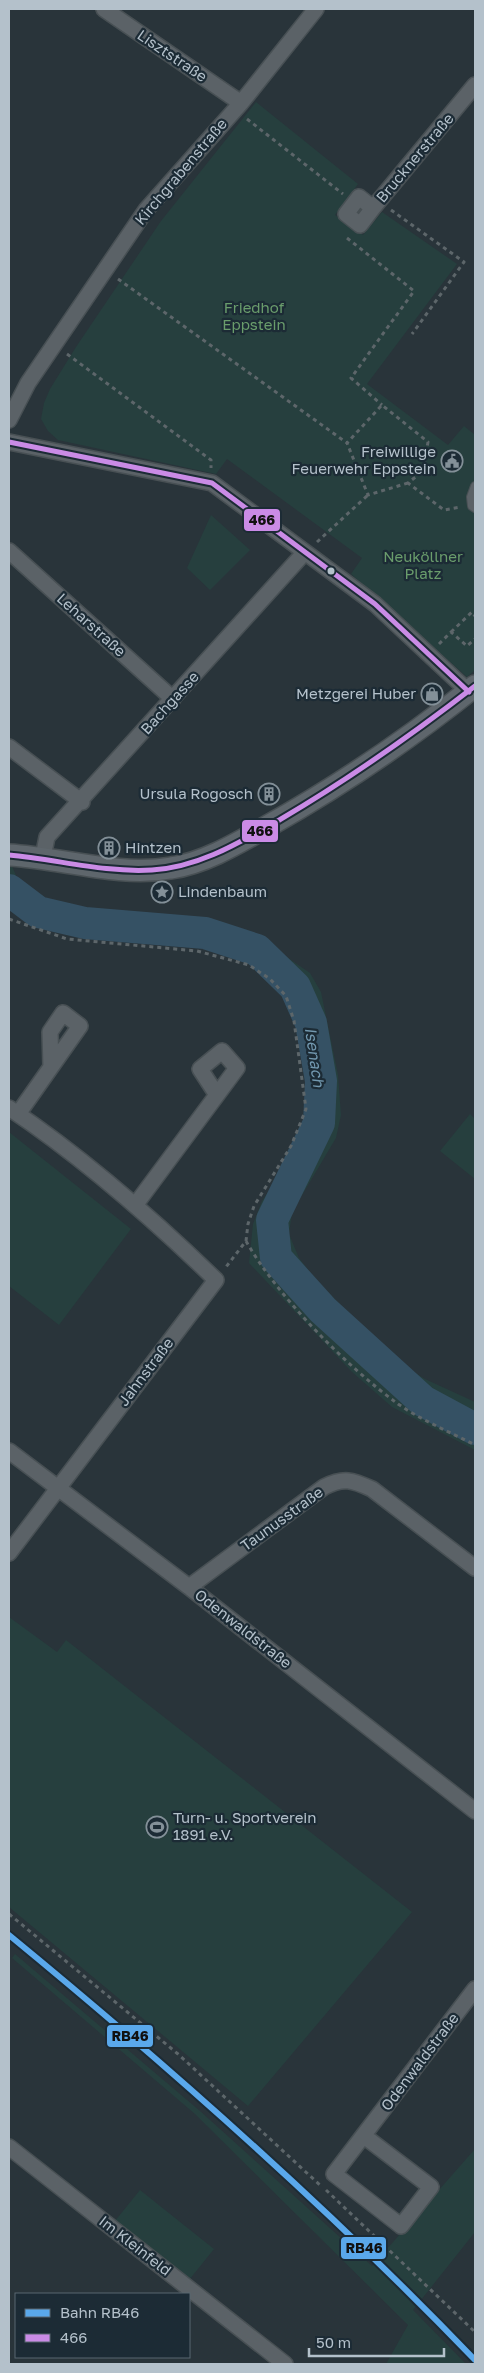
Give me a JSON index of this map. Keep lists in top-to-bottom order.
{
  "streets": {
    "street": [
      "Lisztstraße",
      "Brucknerstraße",
      "Kirchgrabenstraße",
      "Leharstraße",
      "Bachgasse",
      "Jahnstraße",
      "Taunusstraße",
      "Odenwaldstraße",
      "Im Kleinfeld"
    ]
  },
  "crossings": [
    ["Lisztstraße", "Kirchgrabenstraße"],
    ["Leharstraße", "Bachgasse"],
    ["Jahnstraße", "Odenwaldstraße"],
    ["Taunusstraße", "Odenwaldstraße"]
  ],
  "water": ["Isenach"],
  "parks": ["Friedhof Eppstein", "Neuköllner Platz"],
  "places": {
    "public building": ["Freiwillige Feuerwehr Eppstein"],
    "shop": ["Metzgerei Huber"],
    "building": ["Ursula Rogosch", "Hintzen"],
    "place": ["Lindenbaum"],
    "sports": ["Turn- u. Sportverein 1891 e.V."]
  },
  "lines": ["transit line 466", "rail line RB46"],
  "legend": ["Bahn RB46", "466"],
  "scale_bar": "50 m"
}
